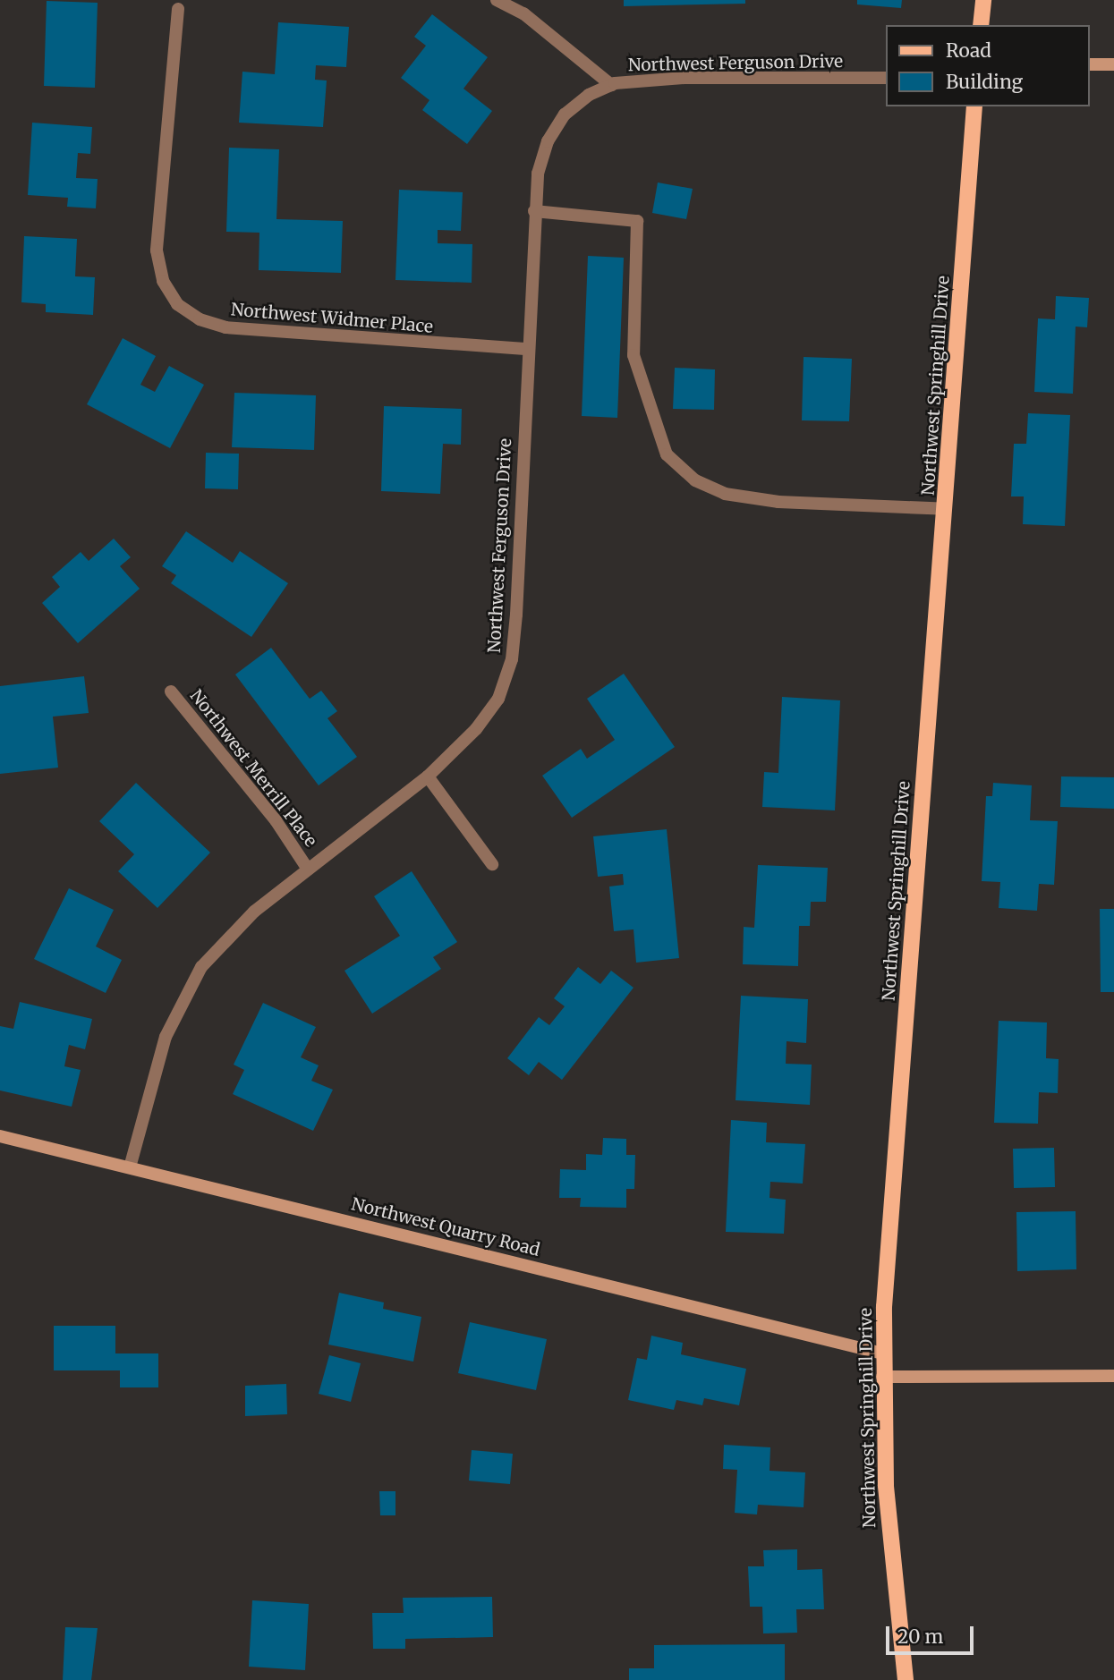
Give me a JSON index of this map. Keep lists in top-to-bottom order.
{
  "streets": {
    "main road": ["Northwest Springhill Drive"],
    "street": [
      "Northwest Ferguson Drive",
      "Northwest Widmer Place",
      "Northwest Merrill Place",
      "Northwest Quarry Road"
    ]
  },
  "crossings": [
    ["Northwest Ferguson Drive", "Northwest Widmer Place"],
    ["Northwest Ferguson Drive", "Northwest Merrill Place"],
    ["Northwest Ferguson Drive", "Northwest Quarry Road"],
    ["Northwest Springhill Drive", "Northwest Quarry Road"]
  ],
  "legend": ["Road", "Building"],
  "scale_bar": "20 m"
}
